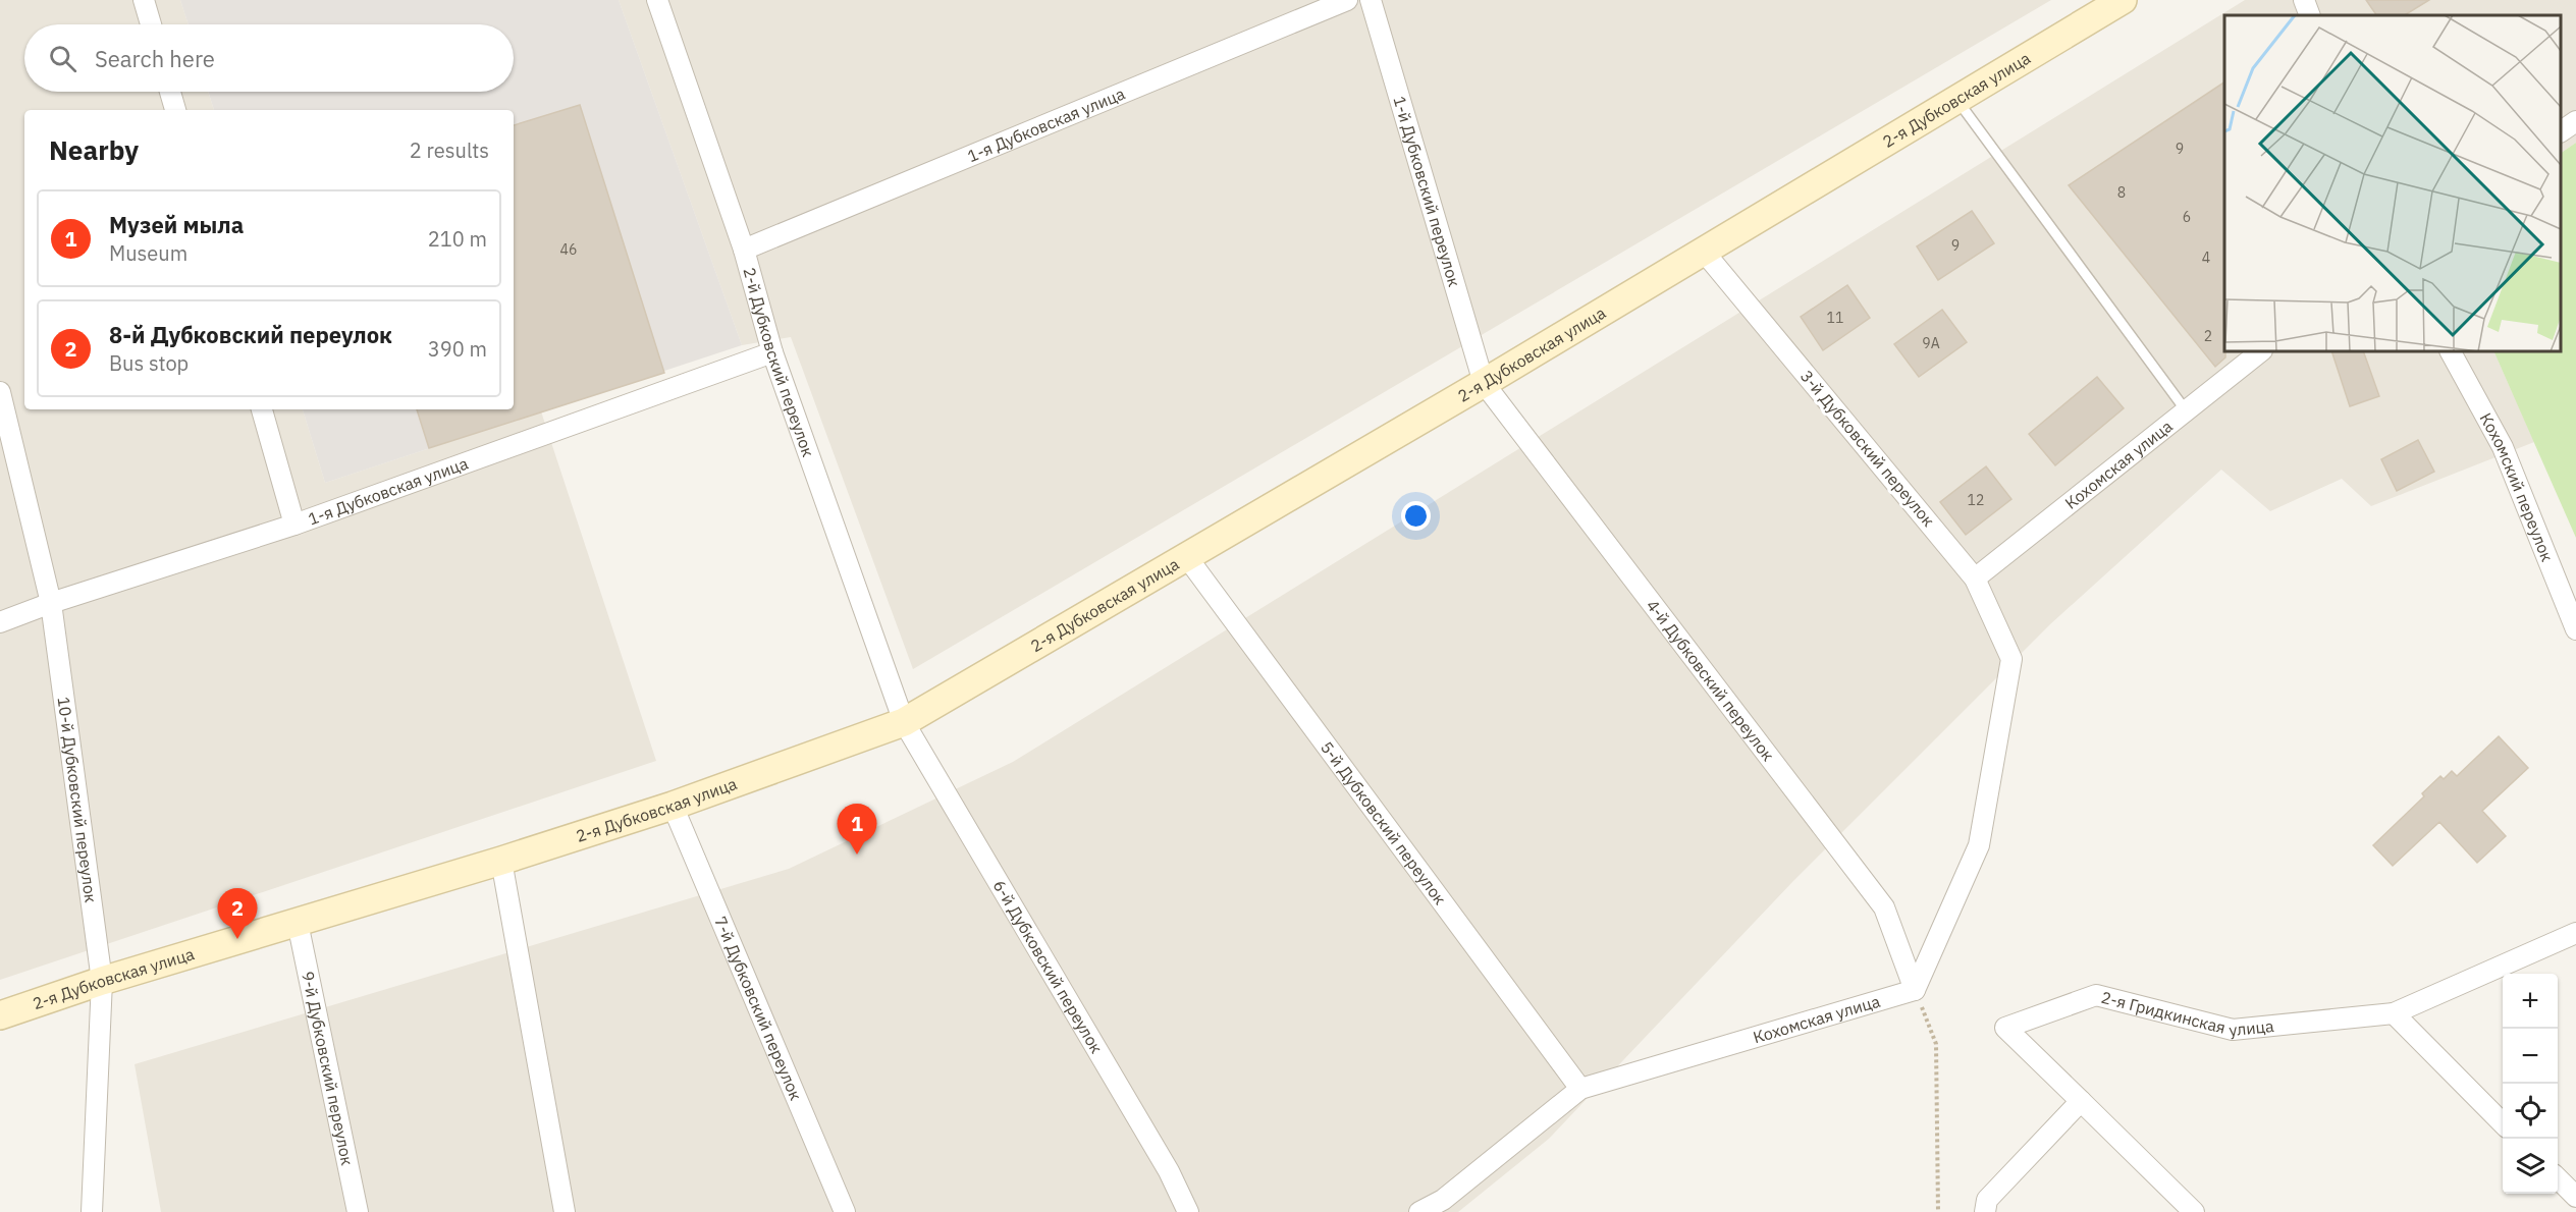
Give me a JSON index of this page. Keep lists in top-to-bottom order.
{
  "streets": {
    "main road": ["2-я Дубковская улица"],
    "street": [
      "1-я Дубковская улица",
      "1-й Дубковский переулок",
      "2-й Дубковский переулок",
      "3-й Дубковский переулок",
      "Кохомская улица",
      "Кохомский переулок",
      "4-й Дубковский переулок",
      "10-й Дубковский переулок",
      "5-й Дубковский переулок",
      "6-й Дубковский переулок",
      "7-й Дубковский переулок",
      "2-я Гридкинская улица",
      "9-й Дубковский переулок"
    ]
  },
  "crossings": [
    ["2-я Дубковская улица", "1-й Дубковский переулок"],
    ["2-я Дубковская улица", "2-й Дубковский переулок"],
    ["2-я Дубковская улица", "3-й Дубковский переулок"],
    ["2-я Дубковская улица", "4-й Дубковский переулок"],
    ["2-я Дубковская улица", "10-й Дубковский переулок"],
    ["2-я Дубковская улица", "5-й Дубковский переулок"],
    ["2-я Дубковская улица", "6-й Дубковский переулок"],
    ["2-я Дубковская улица", "7-й Дубковский переулок"],
    ["2-я Дубковская улица", "9-й Дубковский переулок"],
    ["1-я Дубковская улица", "2-й Дубковский переулок"],
    ["1-я Дубковская улица", "10-й Дубковский переулок"],
    ["1-й Дубковский переулок", "4-й Дубковский переулок"],
    ["2-й Дубковский переулок", "6-й Дубковский переулок"],
    ["3-й Дубковский переулок", "Кохомская улица"],
    ["3-й Дубковский переулок", "4-й Дубковский переулок"],
    ["Кохомская улица", "4-й Дубковский переулок"],
    ["Кохомская улица", "5-й Дубковский переулок"]
  ],
  "house_numbers": [
    "9",
    "8",
    "6",
    "9",
    "46",
    "4",
    "11",
    "2",
    "9А",
    "12"
  ],
  "page": {
    "search": "Search here",
    "heading": ["Nearby", "2 results"],
    "list": [
      {
        "mark": "1",
        "name": "Музей мыла",
        "note": "Museum",
        "value": "210 m"
      },
      {
        "mark": "2",
        "name": "8-й Дубковский переулок",
        "note": "Bus stop",
        "value": "390 m"
      }
    ],
    "pins": ["1", "2"],
    "map_buttons": ["+", "−"]
  }
}
